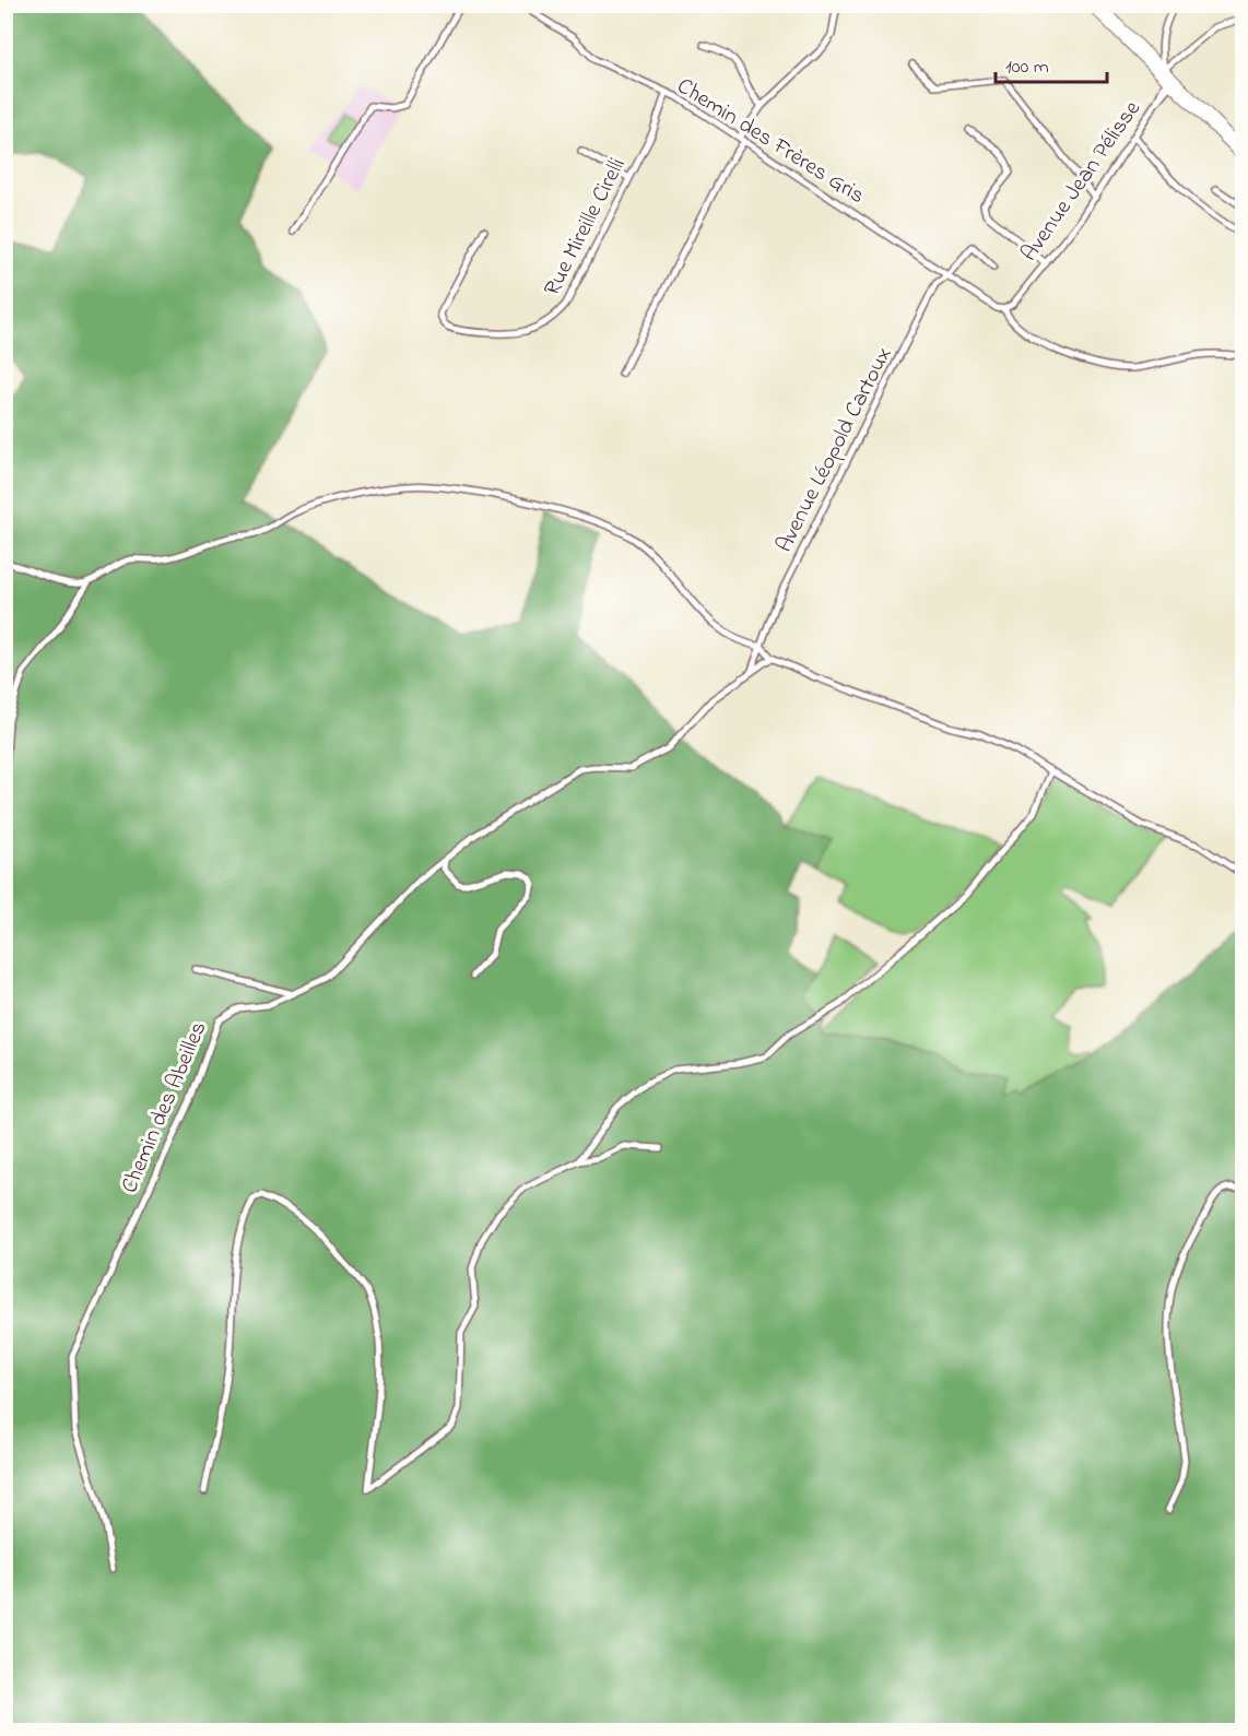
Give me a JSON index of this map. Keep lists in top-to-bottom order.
{
  "streets": {
    "street": [
      "Chemin des Frères Gris",
      "Avenue Jean Pélisse",
      "Rue Mireille Cirelli",
      "Avenue Léopold Cartoux",
      "Chemin des Abeilles"
    ]
  },
  "crossings": [
    ["Chemin des Frères Gris", "Avenue Jean Pélisse"],
    ["Chemin des Frères Gris", "Rue Mireille Cirelli"],
    ["Chemin des Frères Gris", "Avenue Léopold Cartoux"]
  ],
  "scale_bar": "100 m"
}
